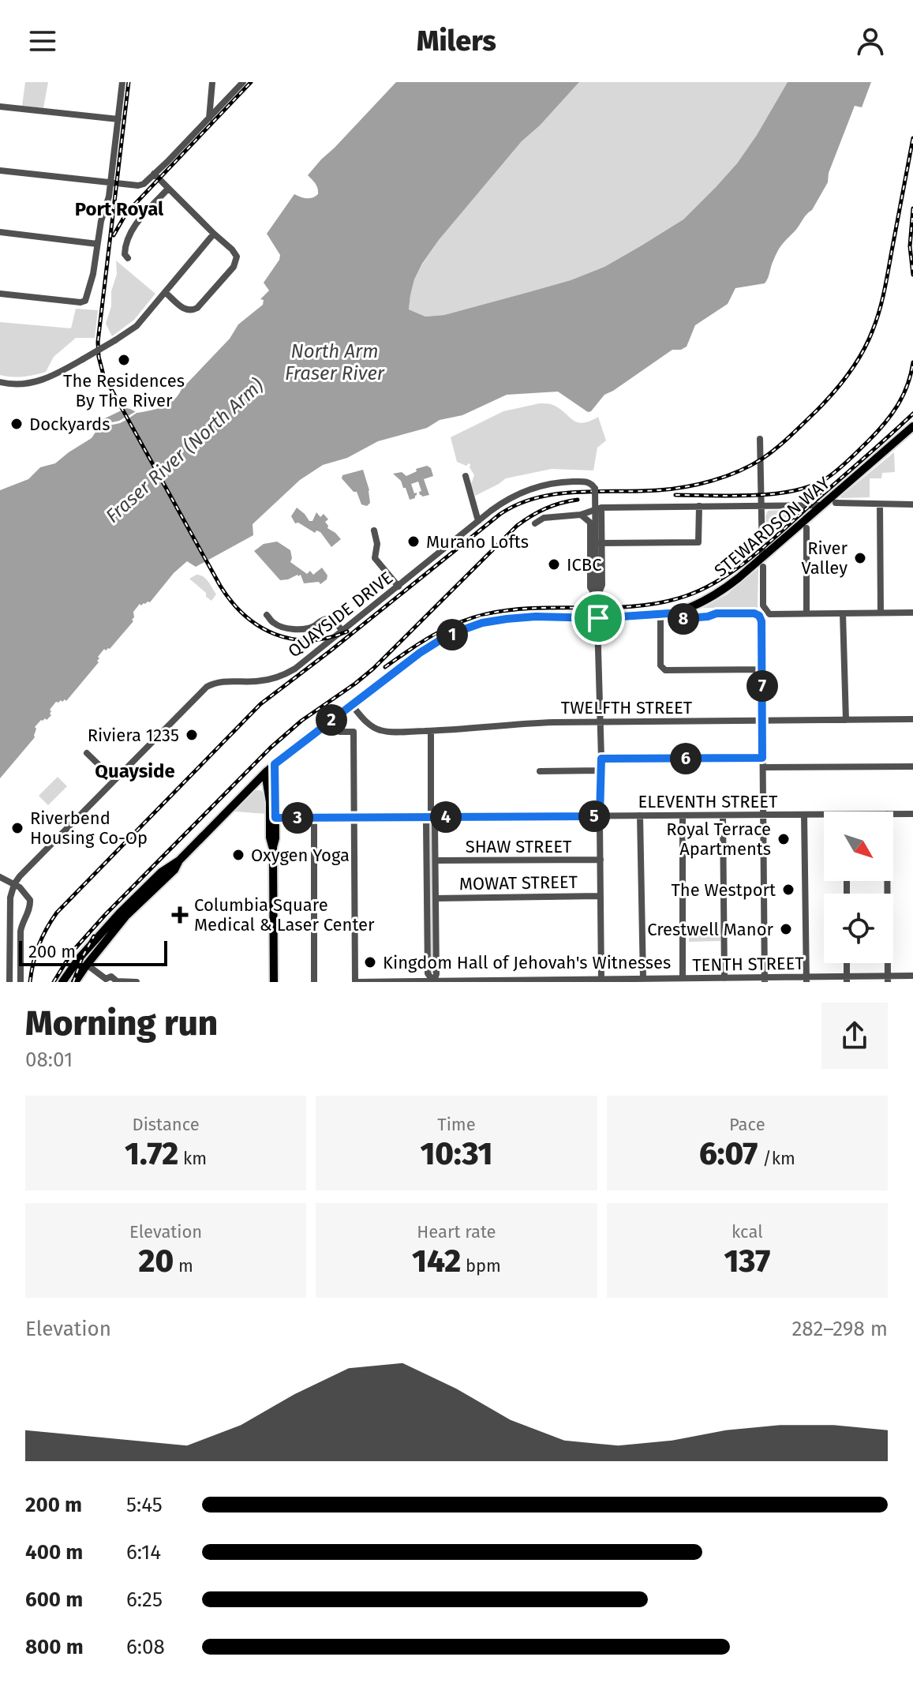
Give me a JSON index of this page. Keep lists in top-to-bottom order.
{
  "streets": {
    "main road": ["STEWARDSON WAY"],
    "street": [
      "QUAYSIDE DRIVE",
      "TWELFTH STREET",
      "ELEVENTH STREET",
      "SHAW STREET",
      "MOWAT STREET",
      "TENTH STREET"
    ]
  },
  "crossings": [
    ["STEWARDSON WAY", "TWELFTH STREET"]
  ],
  "districts": ["Port Royal", "Quayside"],
  "water": ["North Arm Fraser River", "Fraser River (North Arm)"],
  "places": {
    "other": [
      "The Residences By The River",
      "Dockyards",
      "Murano Lofts",
      "River Valley",
      "ICBC",
      "Riviera 1235",
      "Riverbend Housing Co-Op",
      "Royal Terrace Apartments",
      "Oxygen Yoga",
      "The Westport",
      "Crestwell Manor",
      "Kingdom Hall of Jehovah's Witnesses"
    ],
    "health": ["Columbia Square Medical & Laser Center"]
  },
  "scale_bar": "200 m",
  "north": "bottom right",
  "page": {
    "header": "Milers",
    "pins": [
      "8",
      "1",
      "7",
      "2",
      "6",
      "5",
      "4",
      "3"
    ],
    "scale": "200 m",
    "heading": ["Morning run", "08:01"],
    "stats": [
      ["Distance", "1.72 km"],
      ["Time", "10:31"],
      ["Pace", "6:07 /km"],
      ["Elevation", "20 m"],
      ["Heart rate", "142 bpm"],
      ["kcal", "137"]
    ],
    "chart": ["Elevation", "282–298 m"],
    "list": [
      {
        "name": "200 m",
        "note": "5:45"
      },
      {
        "name": "400 m",
        "note": "6:14"
      },
      {
        "name": "600 m",
        "note": "6:25"
      },
      {
        "name": "800 m",
        "note": "6:08"
      }
    ]
  }
}
